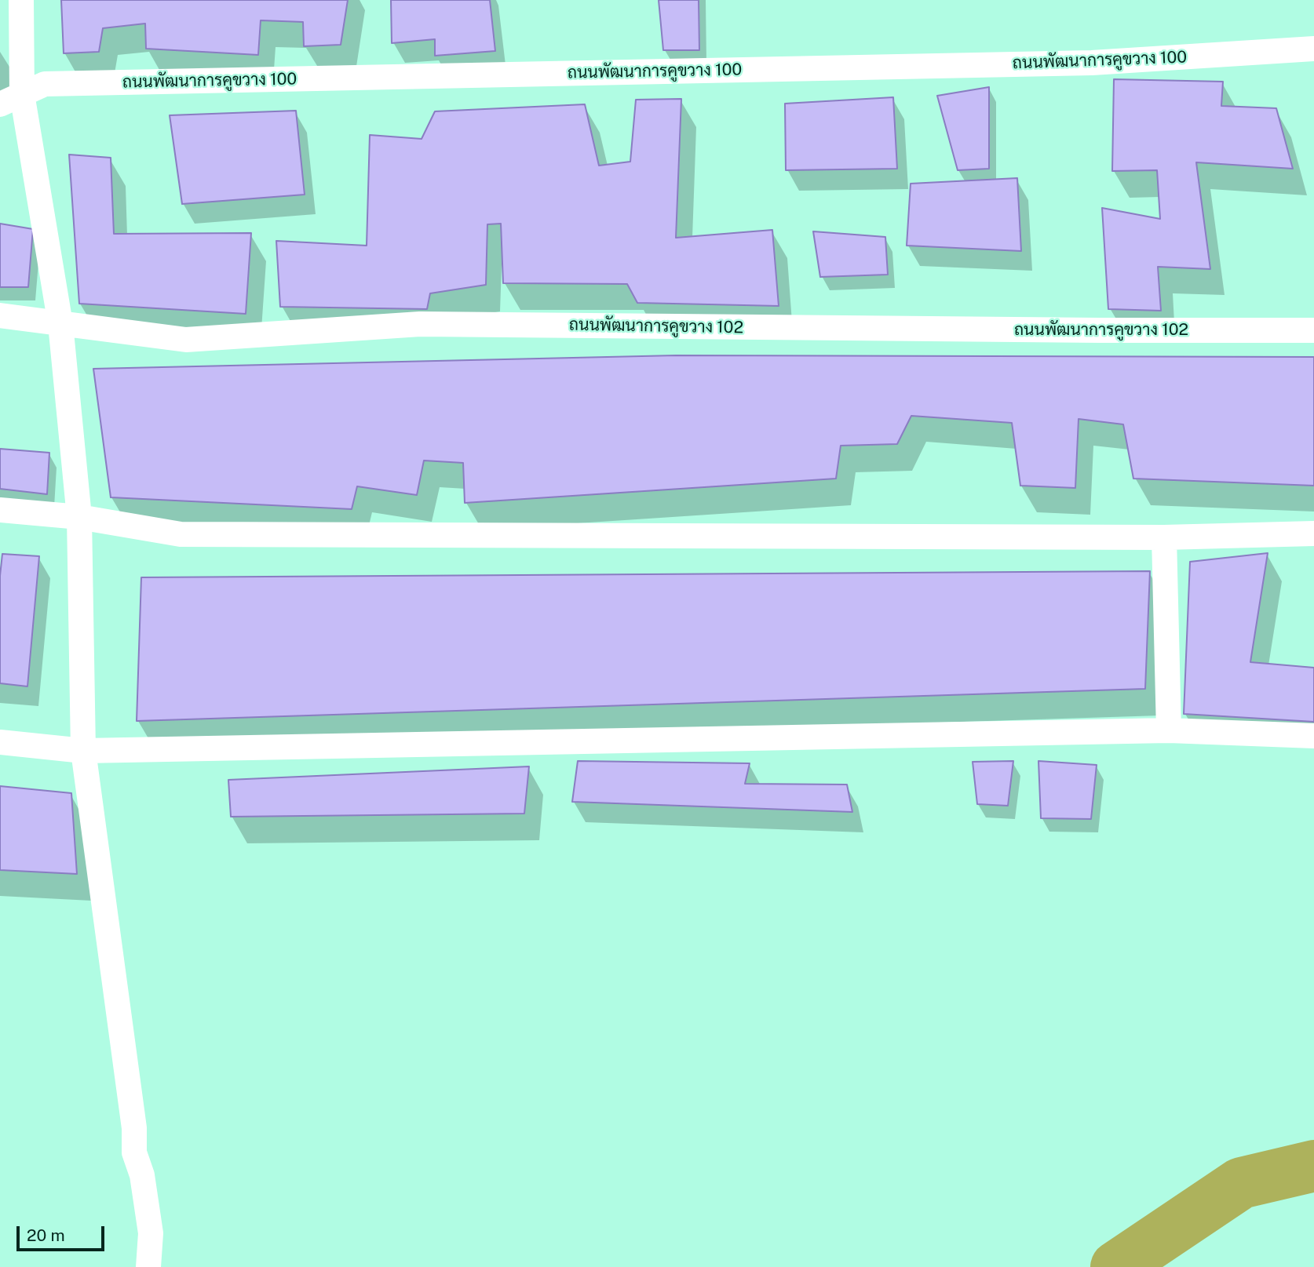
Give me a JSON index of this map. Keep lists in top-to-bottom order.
{
  "streets": {
    "street": ["ถนนพัฒนาการคูขวาง 100", "ถนนพัฒนาการคูขวาง 102"]
  },
  "scale_bar": "20 m"
}
